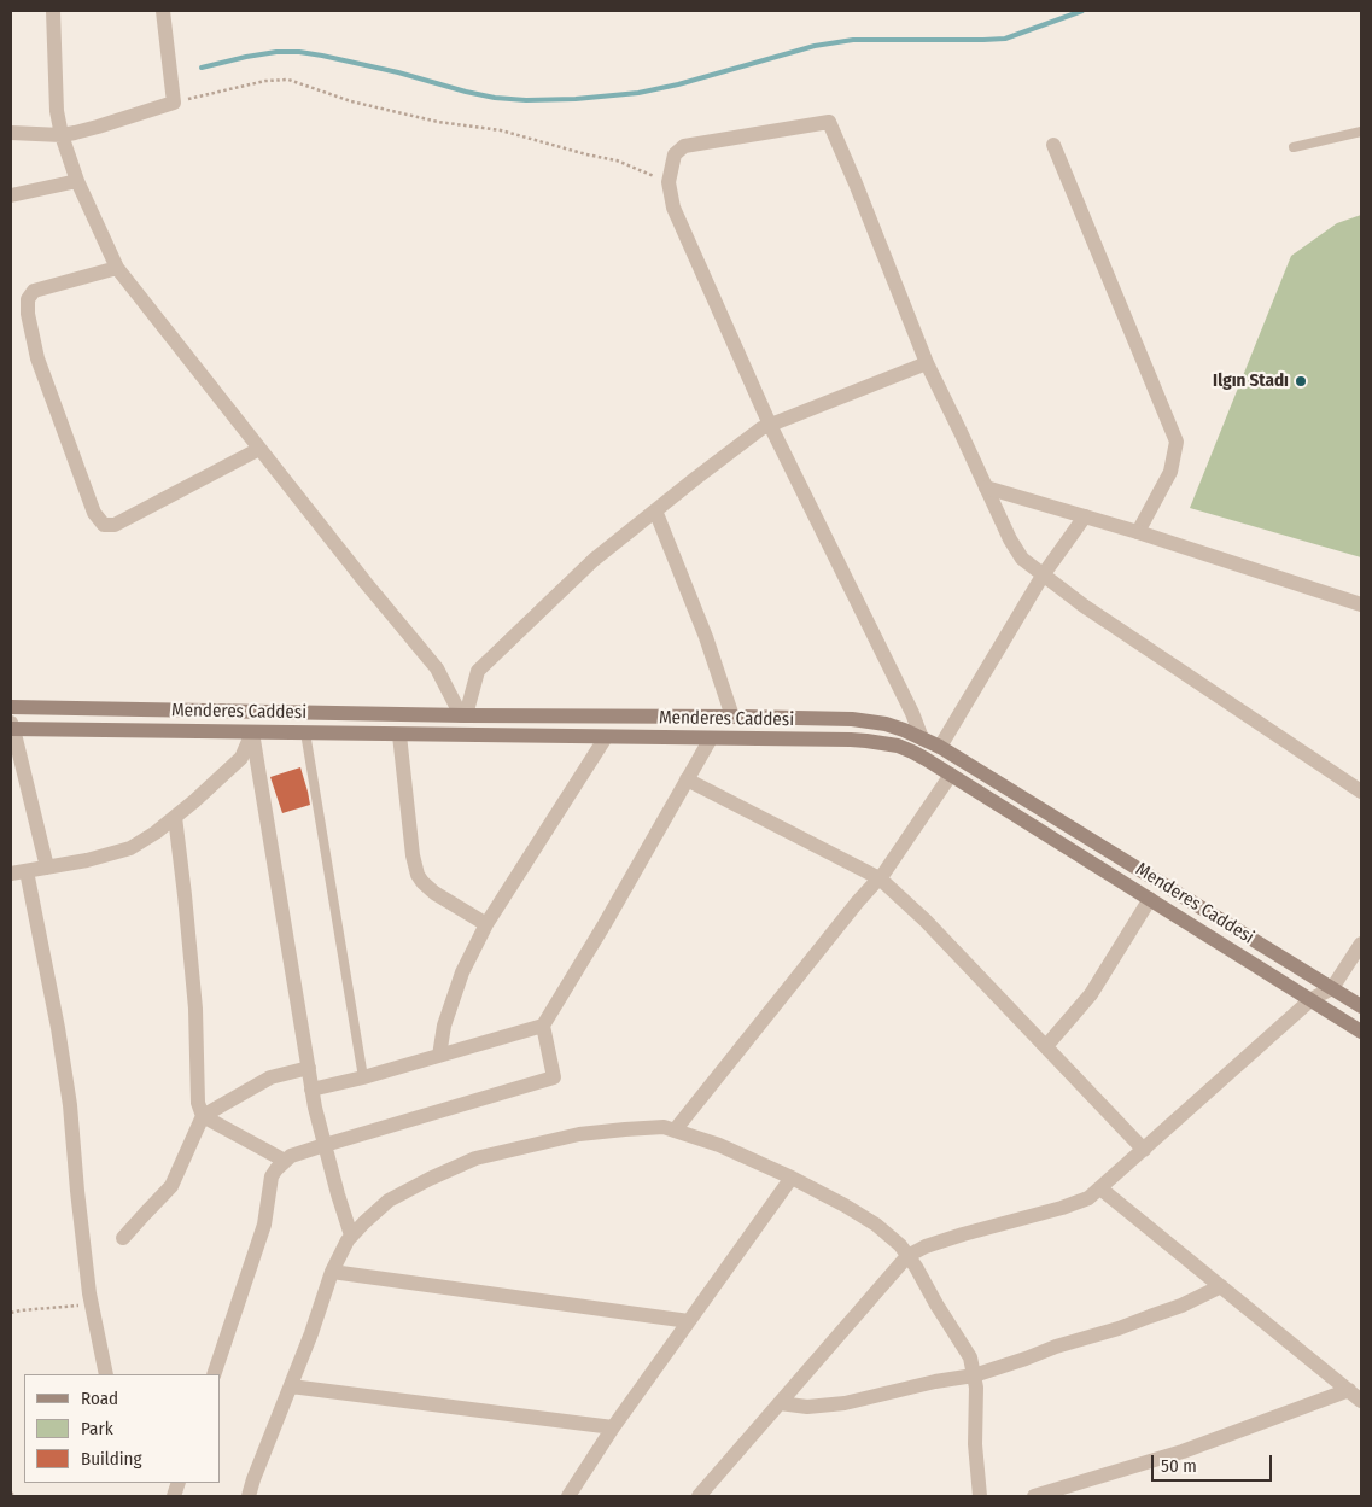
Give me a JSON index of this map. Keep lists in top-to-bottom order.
{
  "streets": {
    "main road": ["Menderes Caddesi"]
  },
  "places": ["Ilgın Stadı"],
  "legend": ["Road", "Park", "Building"],
  "scale_bar": "50 m"
}
